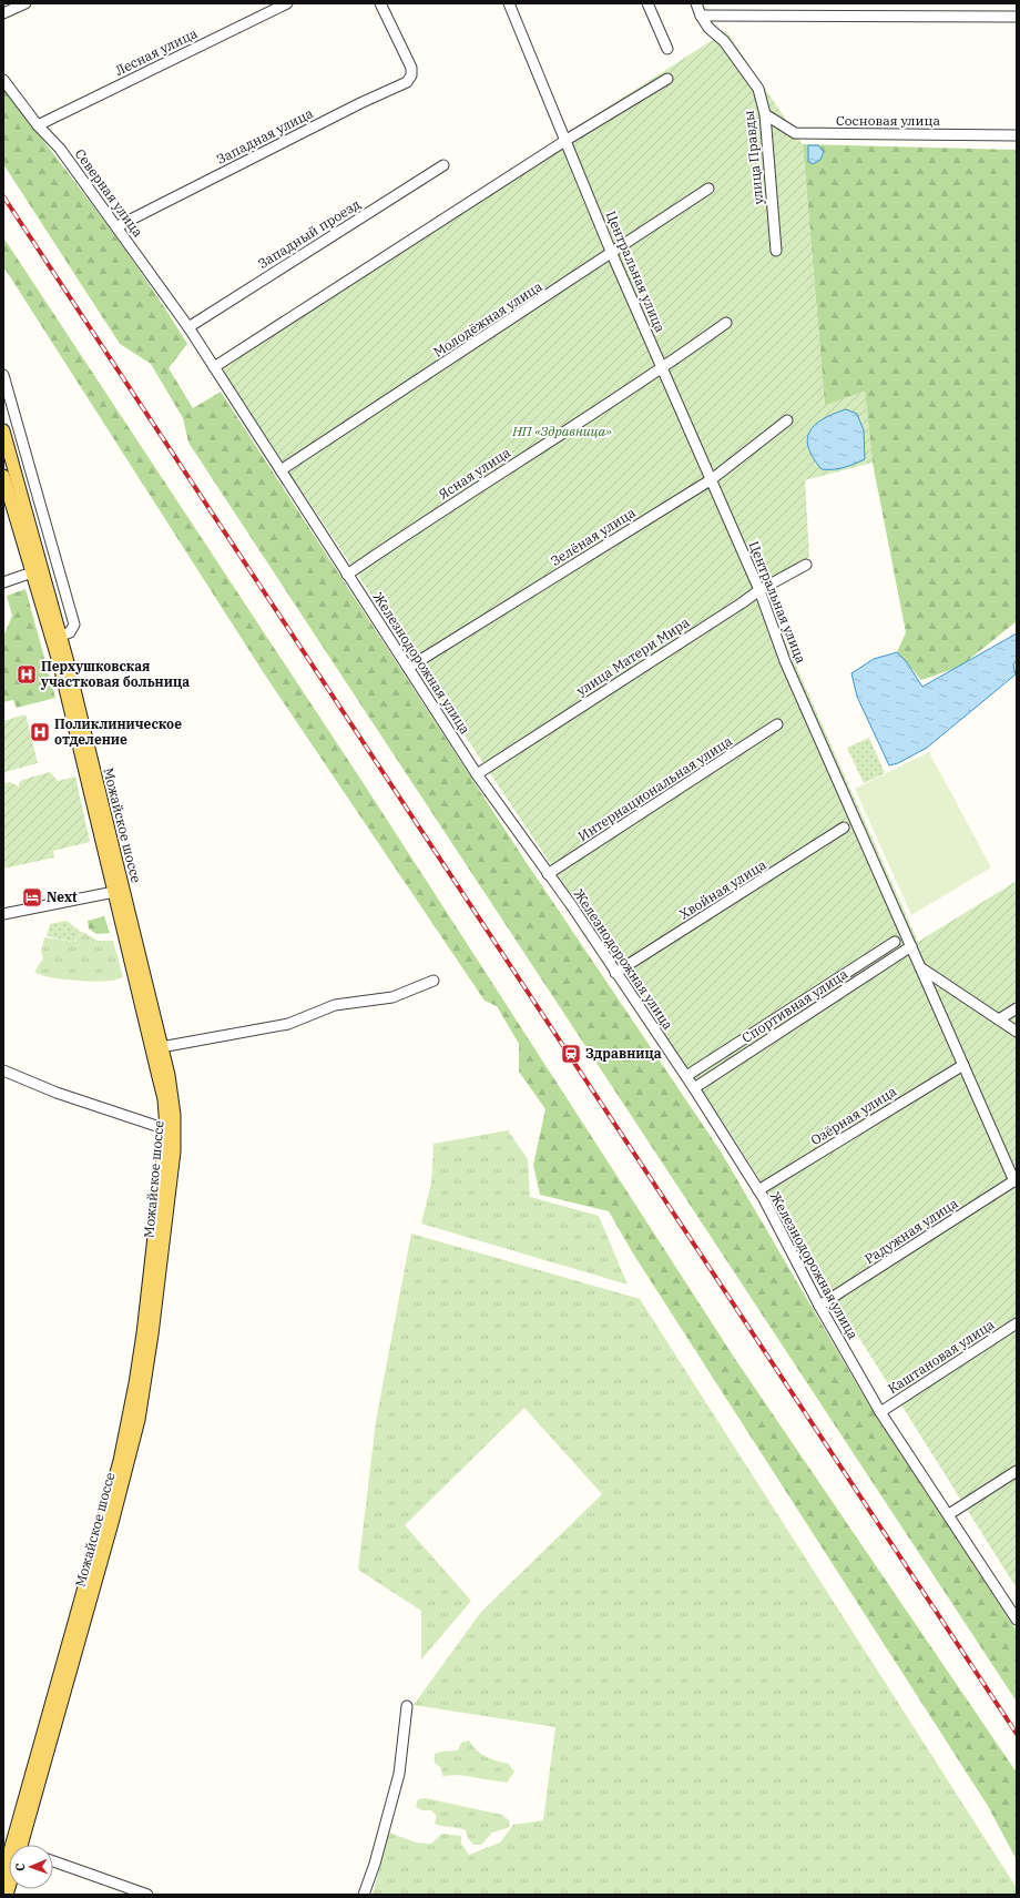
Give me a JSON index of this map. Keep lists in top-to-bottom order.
{
  "streets": {
    "main road": ["Можайское шоссе"],
    "street": [
      "Лесная улица",
      "Сосновая улица",
      "Западная улица",
      "улица Правды",
      "Северная улица",
      "Западный проезд",
      "Центральная улица",
      "Молодёжная улица",
      "Ясная улица",
      "Зелёная улица",
      "улица Матери Мира",
      "Железнодорожная улица",
      "Интернациональная улица",
      "Хвойная улица",
      "Спортивная улица",
      "Озёрная улица",
      "Радужная улица",
      "Каштановая улица"
    ]
  },
  "crossings": [
    ["Лесная улица", "Северная улица"],
    ["Сосновая улица", "улица Правды"],
    ["Западная улица", "Северная улица"],
    ["Северная улица", "Западный проезд"],
    ["Северная улица", "Железнодорожная улица"],
    ["Западный проезд", "Железнодорожная улица"],
    ["Центральная улица", "Молодёжная улица"],
    ["Центральная улица", "Ясная улица"],
    ["Центральная улица", "Зелёная улица"],
    ["Центральная улица", "улица Матери Мира"],
    ["Центральная улица", "Спортивная улица"],
    ["Центральная улица", "Озёрная улица"],
    ["Центральная улица", "Радужная улица"],
    ["Молодёжная улица", "Железнодорожная улица"],
    ["Ясная улица", "Железнодорожная улица"],
    ["Зелёная улица", "Железнодорожная улица"],
    ["улица Матери Мира", "Железнодорожная улица"],
    ["Железнодорожная улица", "Интернациональная улица"],
    ["Железнодорожная улица", "Хвойная улица"],
    ["Железнодорожная улица", "Спортивная улица"],
    ["Железнодорожная улица", "Озёрная улица"],
    ["Железнодорожная улица", "Радужная улица"],
    ["Железнодорожная улица", "Каштановая улица"]
  ],
  "parks": ["НП «Здравница»"],
  "places": {
    "hospital": ["Перхушковская участковая больница", "Поликлиническое отделение"],
    "hotel": ["Next"],
    "station": ["Здравница"]
  },
  "north": "left"
}
